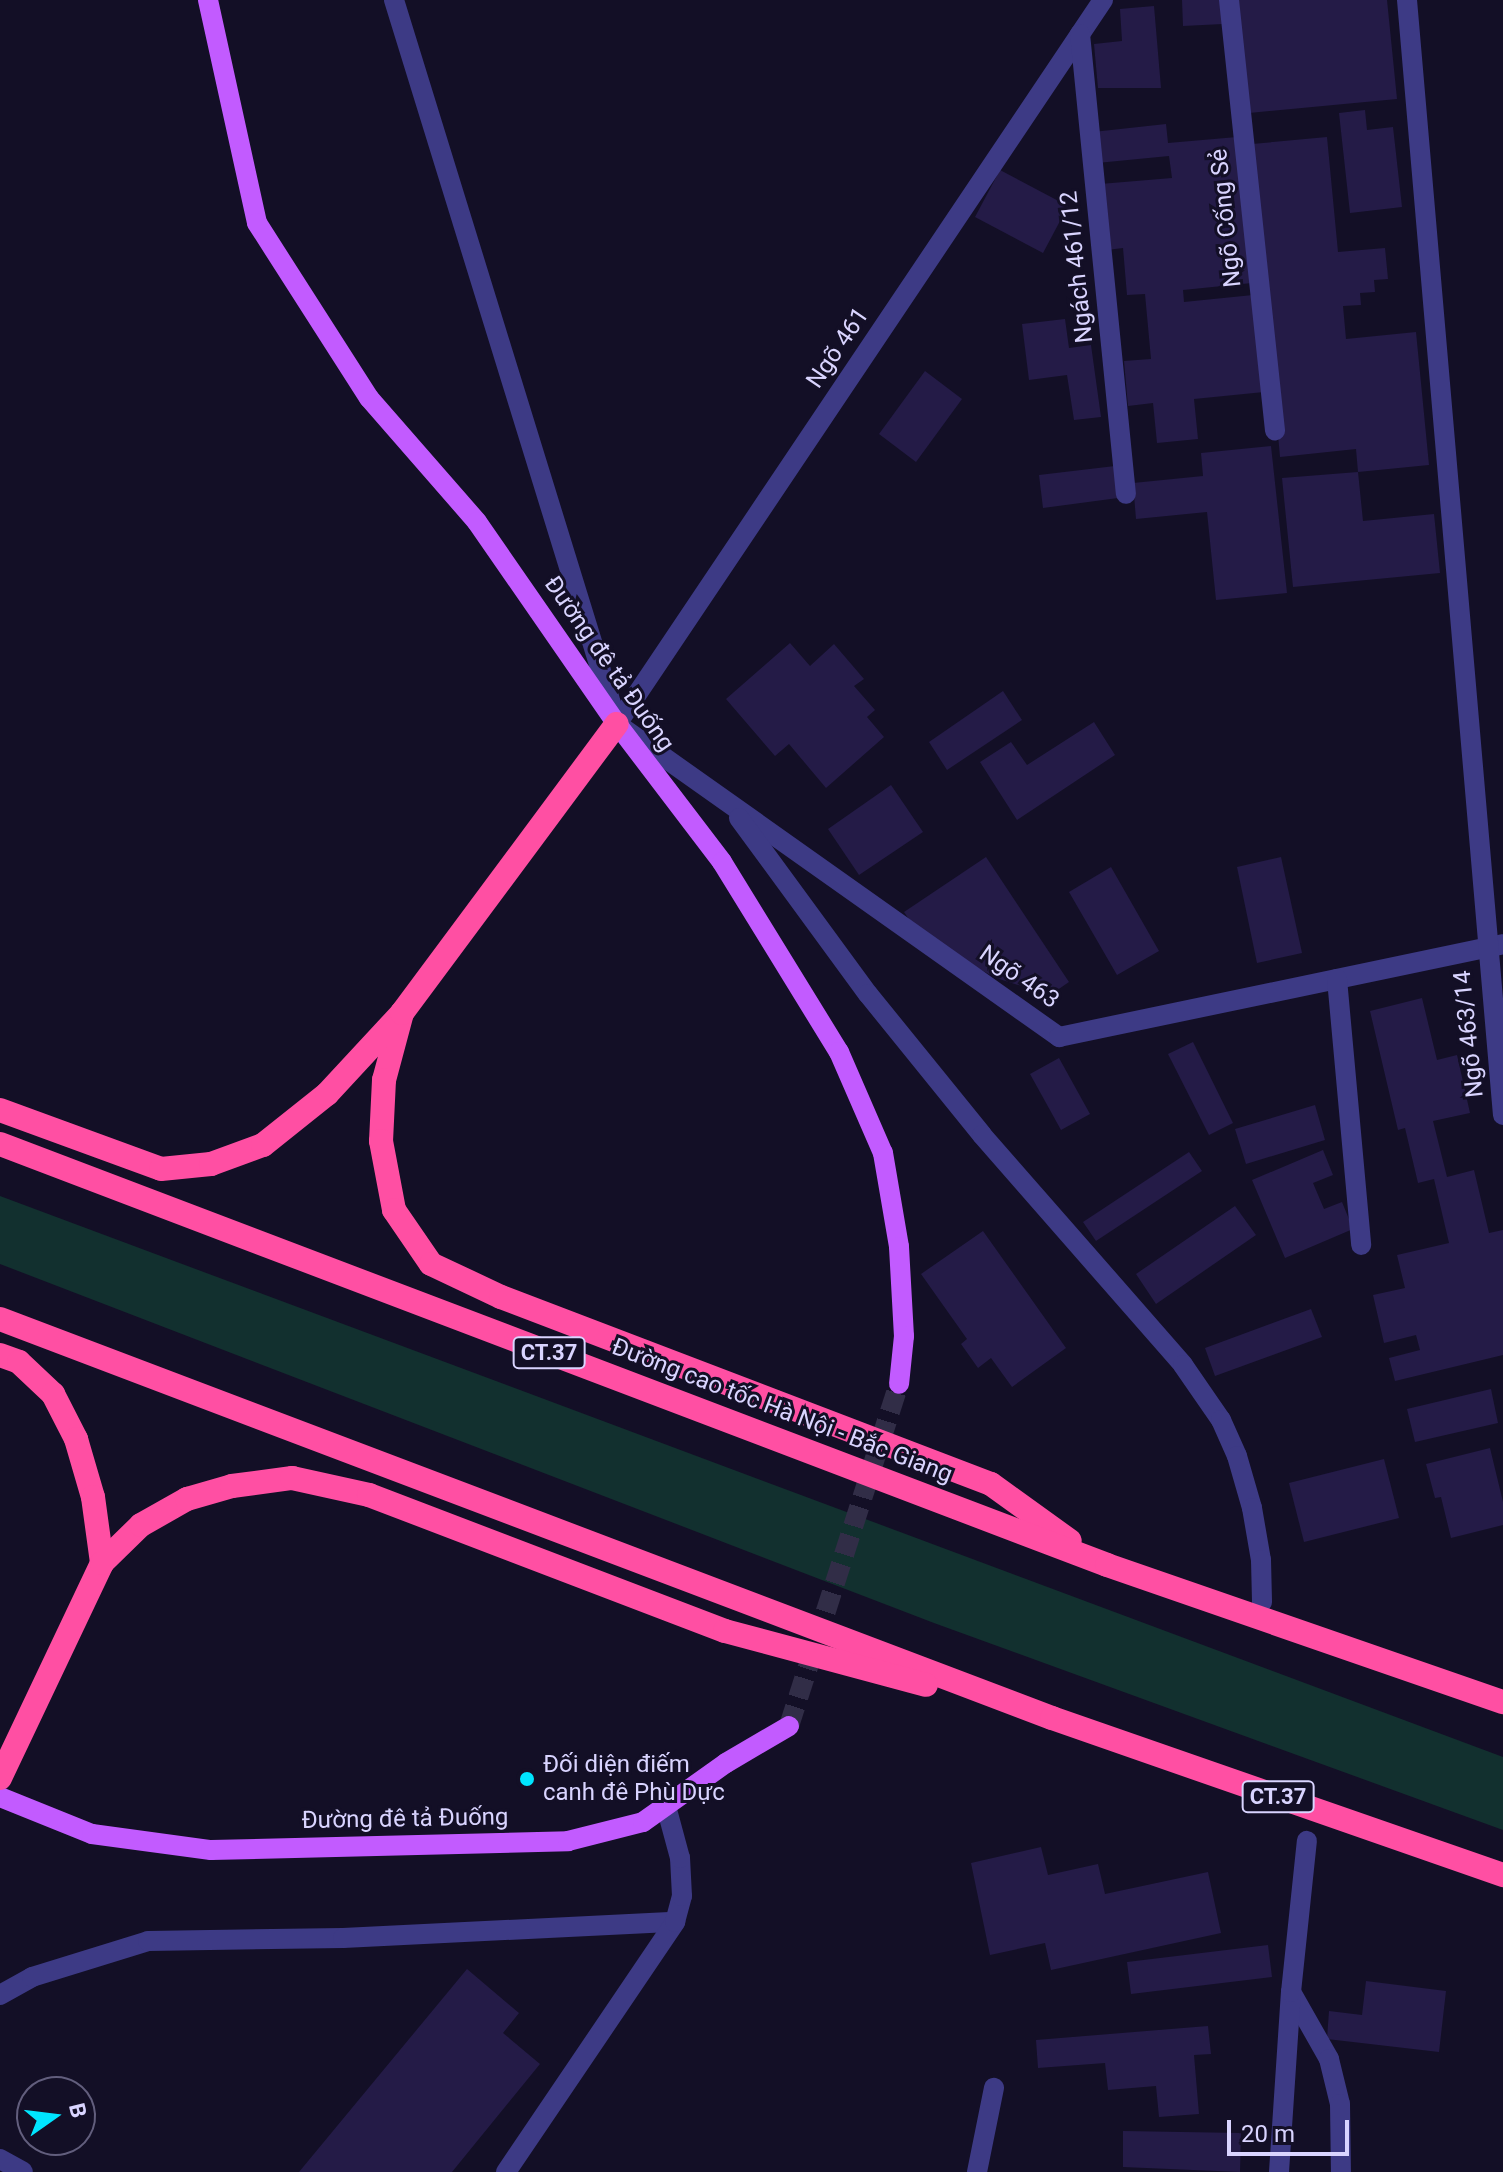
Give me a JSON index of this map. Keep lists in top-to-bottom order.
{
  "streets": {
    "highway": ["CT.37", "Đường cao tốc Hà Nội - Bắc Giang"],
    "main road": ["Đường đê tả Đuống"],
    "street": [
      "Ngõ Cống Sẻ",
      "Ngách 461/12",
      "Ngõ 461",
      "Ngõ 463",
      "Ngõ 463/14"
    ]
  },
  "crossings": [
    ["Ngách 461/12", "Ngõ 461"],
    ["Ngõ 461", "Đường đê tả Đuống"],
    ["Ngõ 461", "Ngõ 463"],
    ["Đường đê tả Đuống", "Ngõ 463"],
    ["Ngõ 463", "Ngõ 463/14"]
  ],
  "places": ["Đối diện điếm canh đê Phù Dực"],
  "scale_bar": "20 m",
  "north": "right"
}
